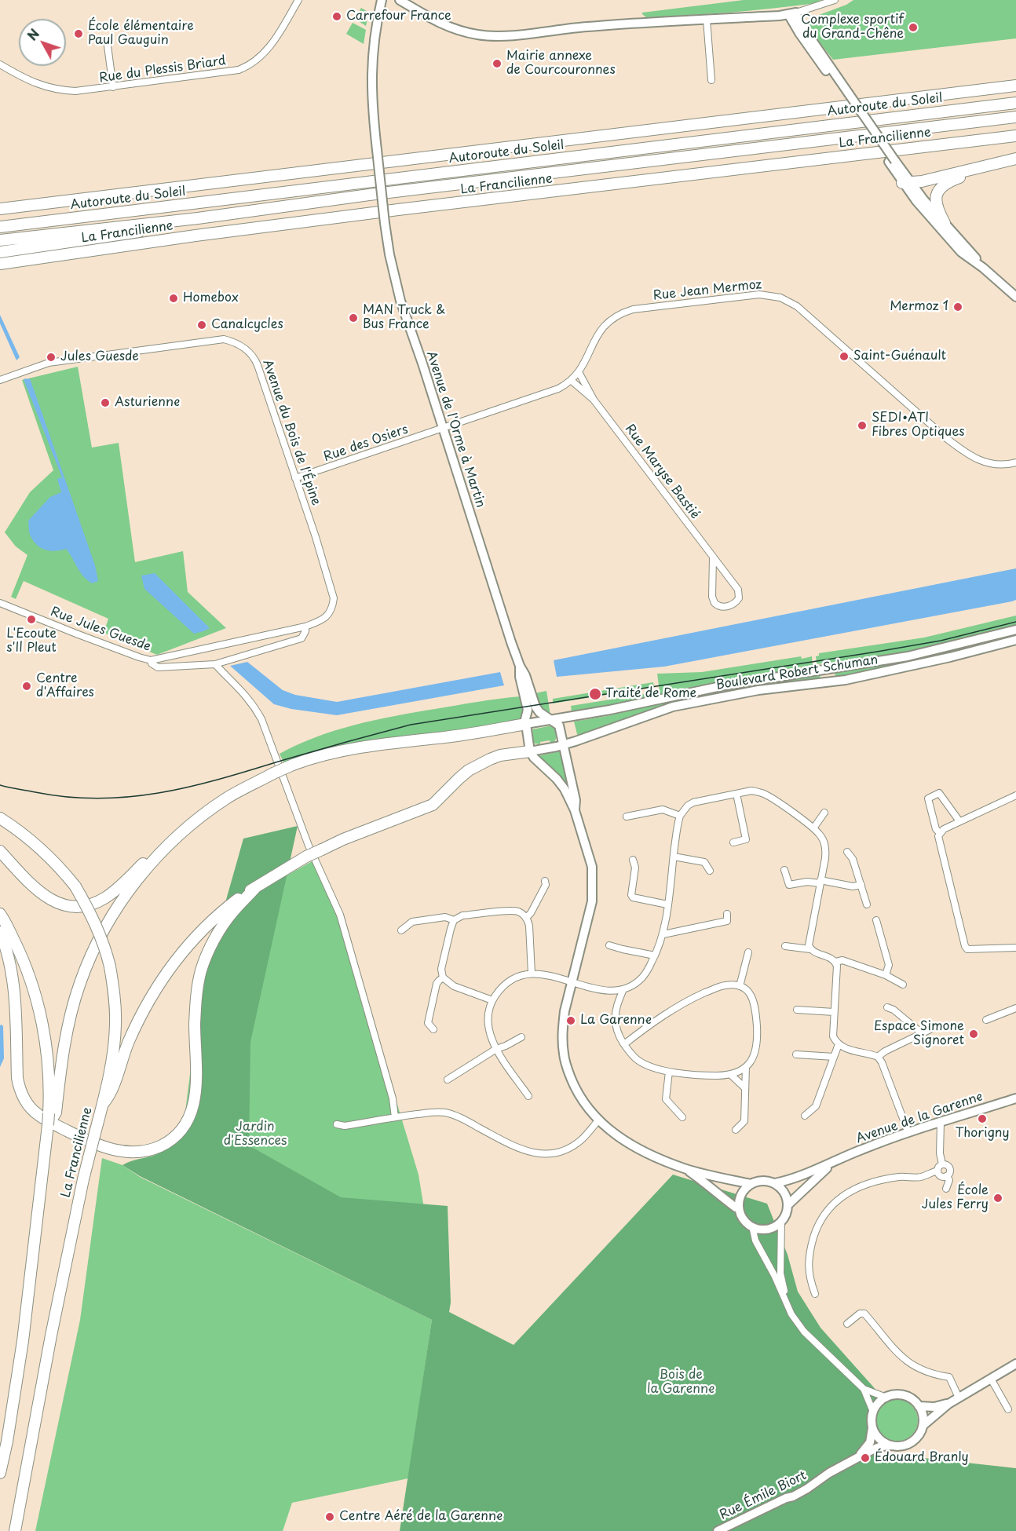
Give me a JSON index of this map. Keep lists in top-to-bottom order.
{
  "streets": {
    "highway": ["Autoroute du Soleil", "La Francilienne"],
    "main road": [
      "Avenue de l'Orme à Martin",
      "Boulevard Robert Schuman",
      "Avenue de la Garenne",
      "Rue Émile Biort"
    ],
    "street": [
      "Rue du Plessis Briard",
      "Rue Jean Mermoz",
      "Avenue du Bois de l'Épine",
      "Rue des Osiers",
      "Rue Maryse Bastié",
      "Rue Jules Guesde"
    ]
  },
  "crossings": [
    ["Rue Jean Mermoz", "Avenue de l'Orme à Martin"],
    ["Rue Jean Mermoz", "Rue des Osiers"],
    ["Rue Jean Mermoz", "Rue Maryse Bastié"],
    ["Avenue de l'Orme à Martin", "Rue des Osiers"],
    ["Avenue de l'Orme à Martin", "Boulevard Robert Schuman"],
    ["Avenue du Bois de l'Épine", "Rue des Osiers"],
    ["Avenue du Bois de l'Épine", "Rue Jules Guesde"]
  ],
  "parks": ["Jardin d'Essences", "Bois de la Garenne"],
  "places": [
    "Carrefour France",
    "Complexe sportif du Grand-Chêne",
    "École élémentaire Paul Gauguin",
    "Mairie annexe de Courcouronnes",
    "Homebox",
    "Mermoz 1",
    "MAN Truck & Bus France",
    "Canalcycles",
    "Saint-Guénault",
    "Jules Guesde",
    "Asturienne",
    "SEDI•ATI Fibres Optiques",
    "L'Ecoute s'Il Pleut",
    "Centre d'Affaires",
    "Traité de Rome",
    "La Garenne",
    "Espace Simone Signoret",
    "Thorigny",
    "École Jules Ferry",
    "Édouard Branly",
    "Centre Aéré de la Garenne"
  ],
  "north": "top left"
}
